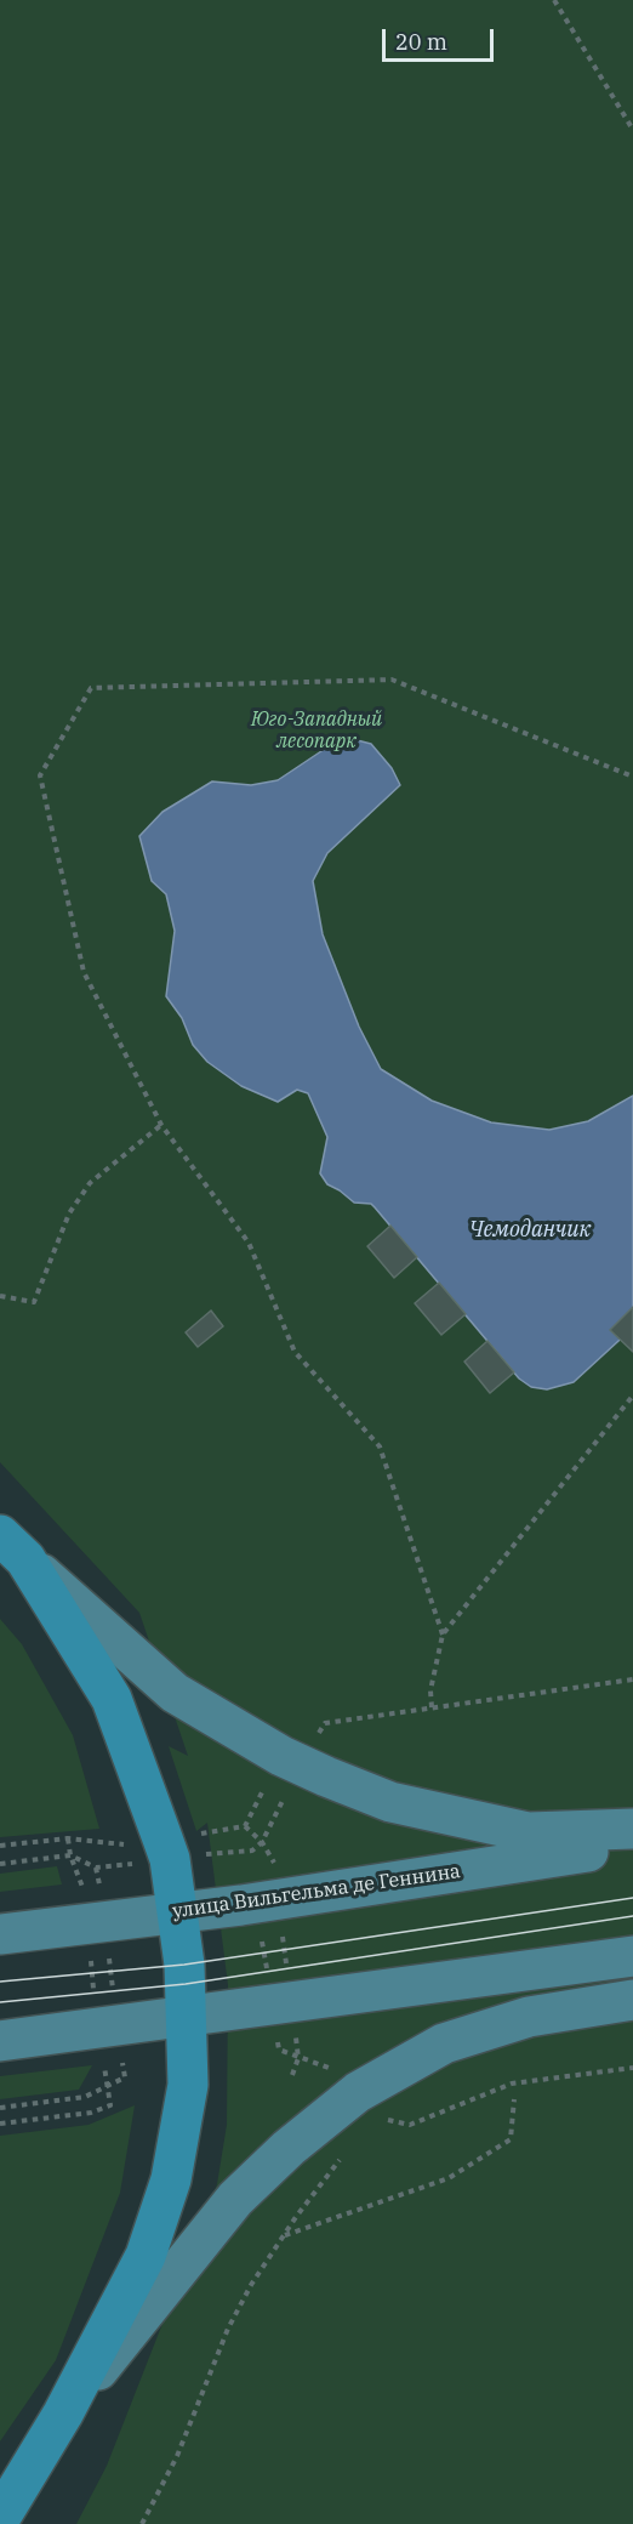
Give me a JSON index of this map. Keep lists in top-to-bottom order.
{
  "streets": {
    "main road": ["улица Вильгельма де Геннина"]
  },
  "water": ["Чемоданчик"],
  "parks": ["Юго-Западный лесопарк"],
  "scale_bar": "20 m"
}
